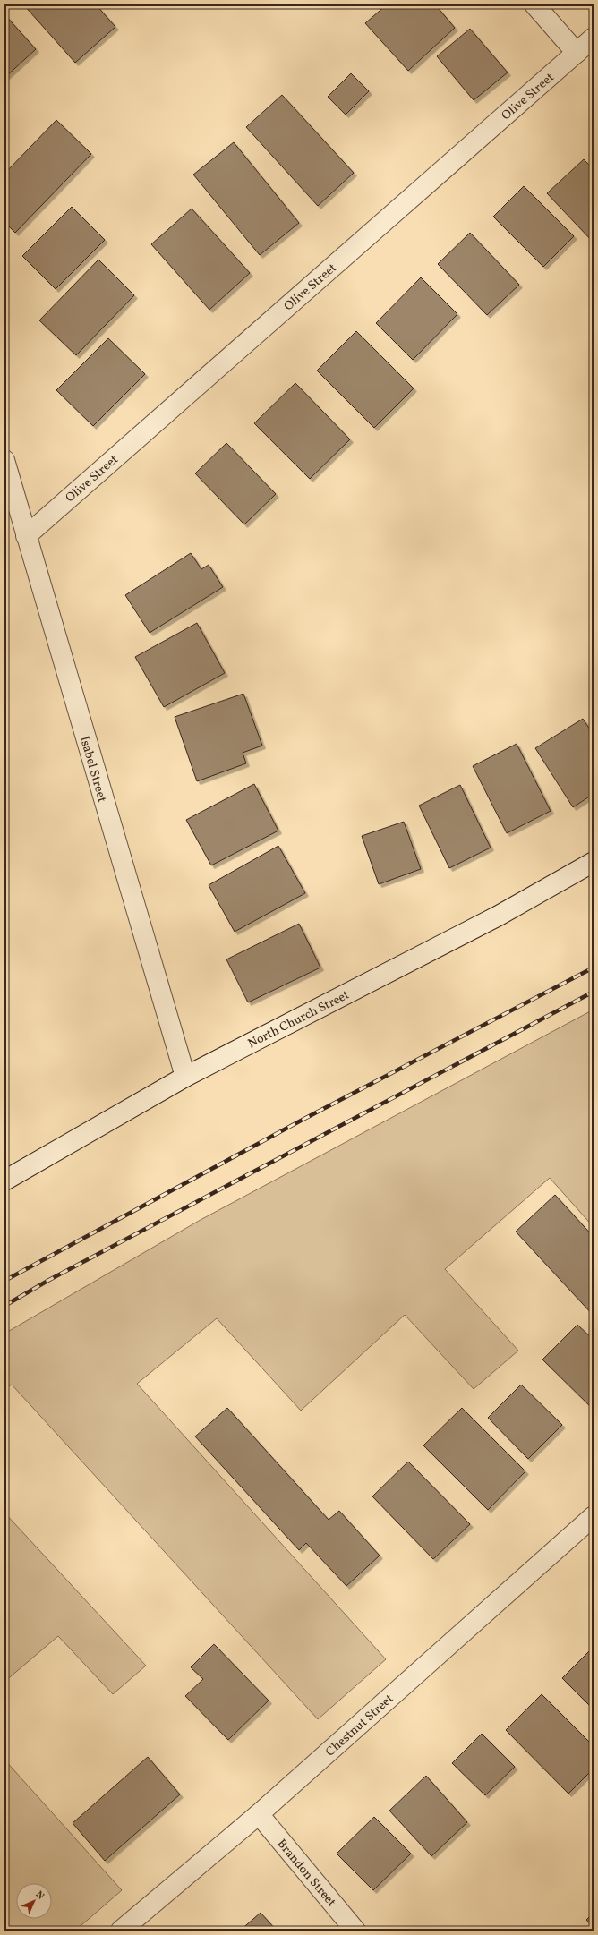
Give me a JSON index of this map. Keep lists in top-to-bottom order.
{
  "streets": {
    "street": [
      "Olive Street",
      "Isabel Street",
      "North Church Street",
      "Chestnut Street",
      "Brandon Street"
    ]
  },
  "crossings": [
    ["Olive Street", "Isabel Street"],
    ["Isabel Street", "North Church Street"],
    ["Chestnut Street", "Brandon Street"]
  ],
  "north": "top right"
}
